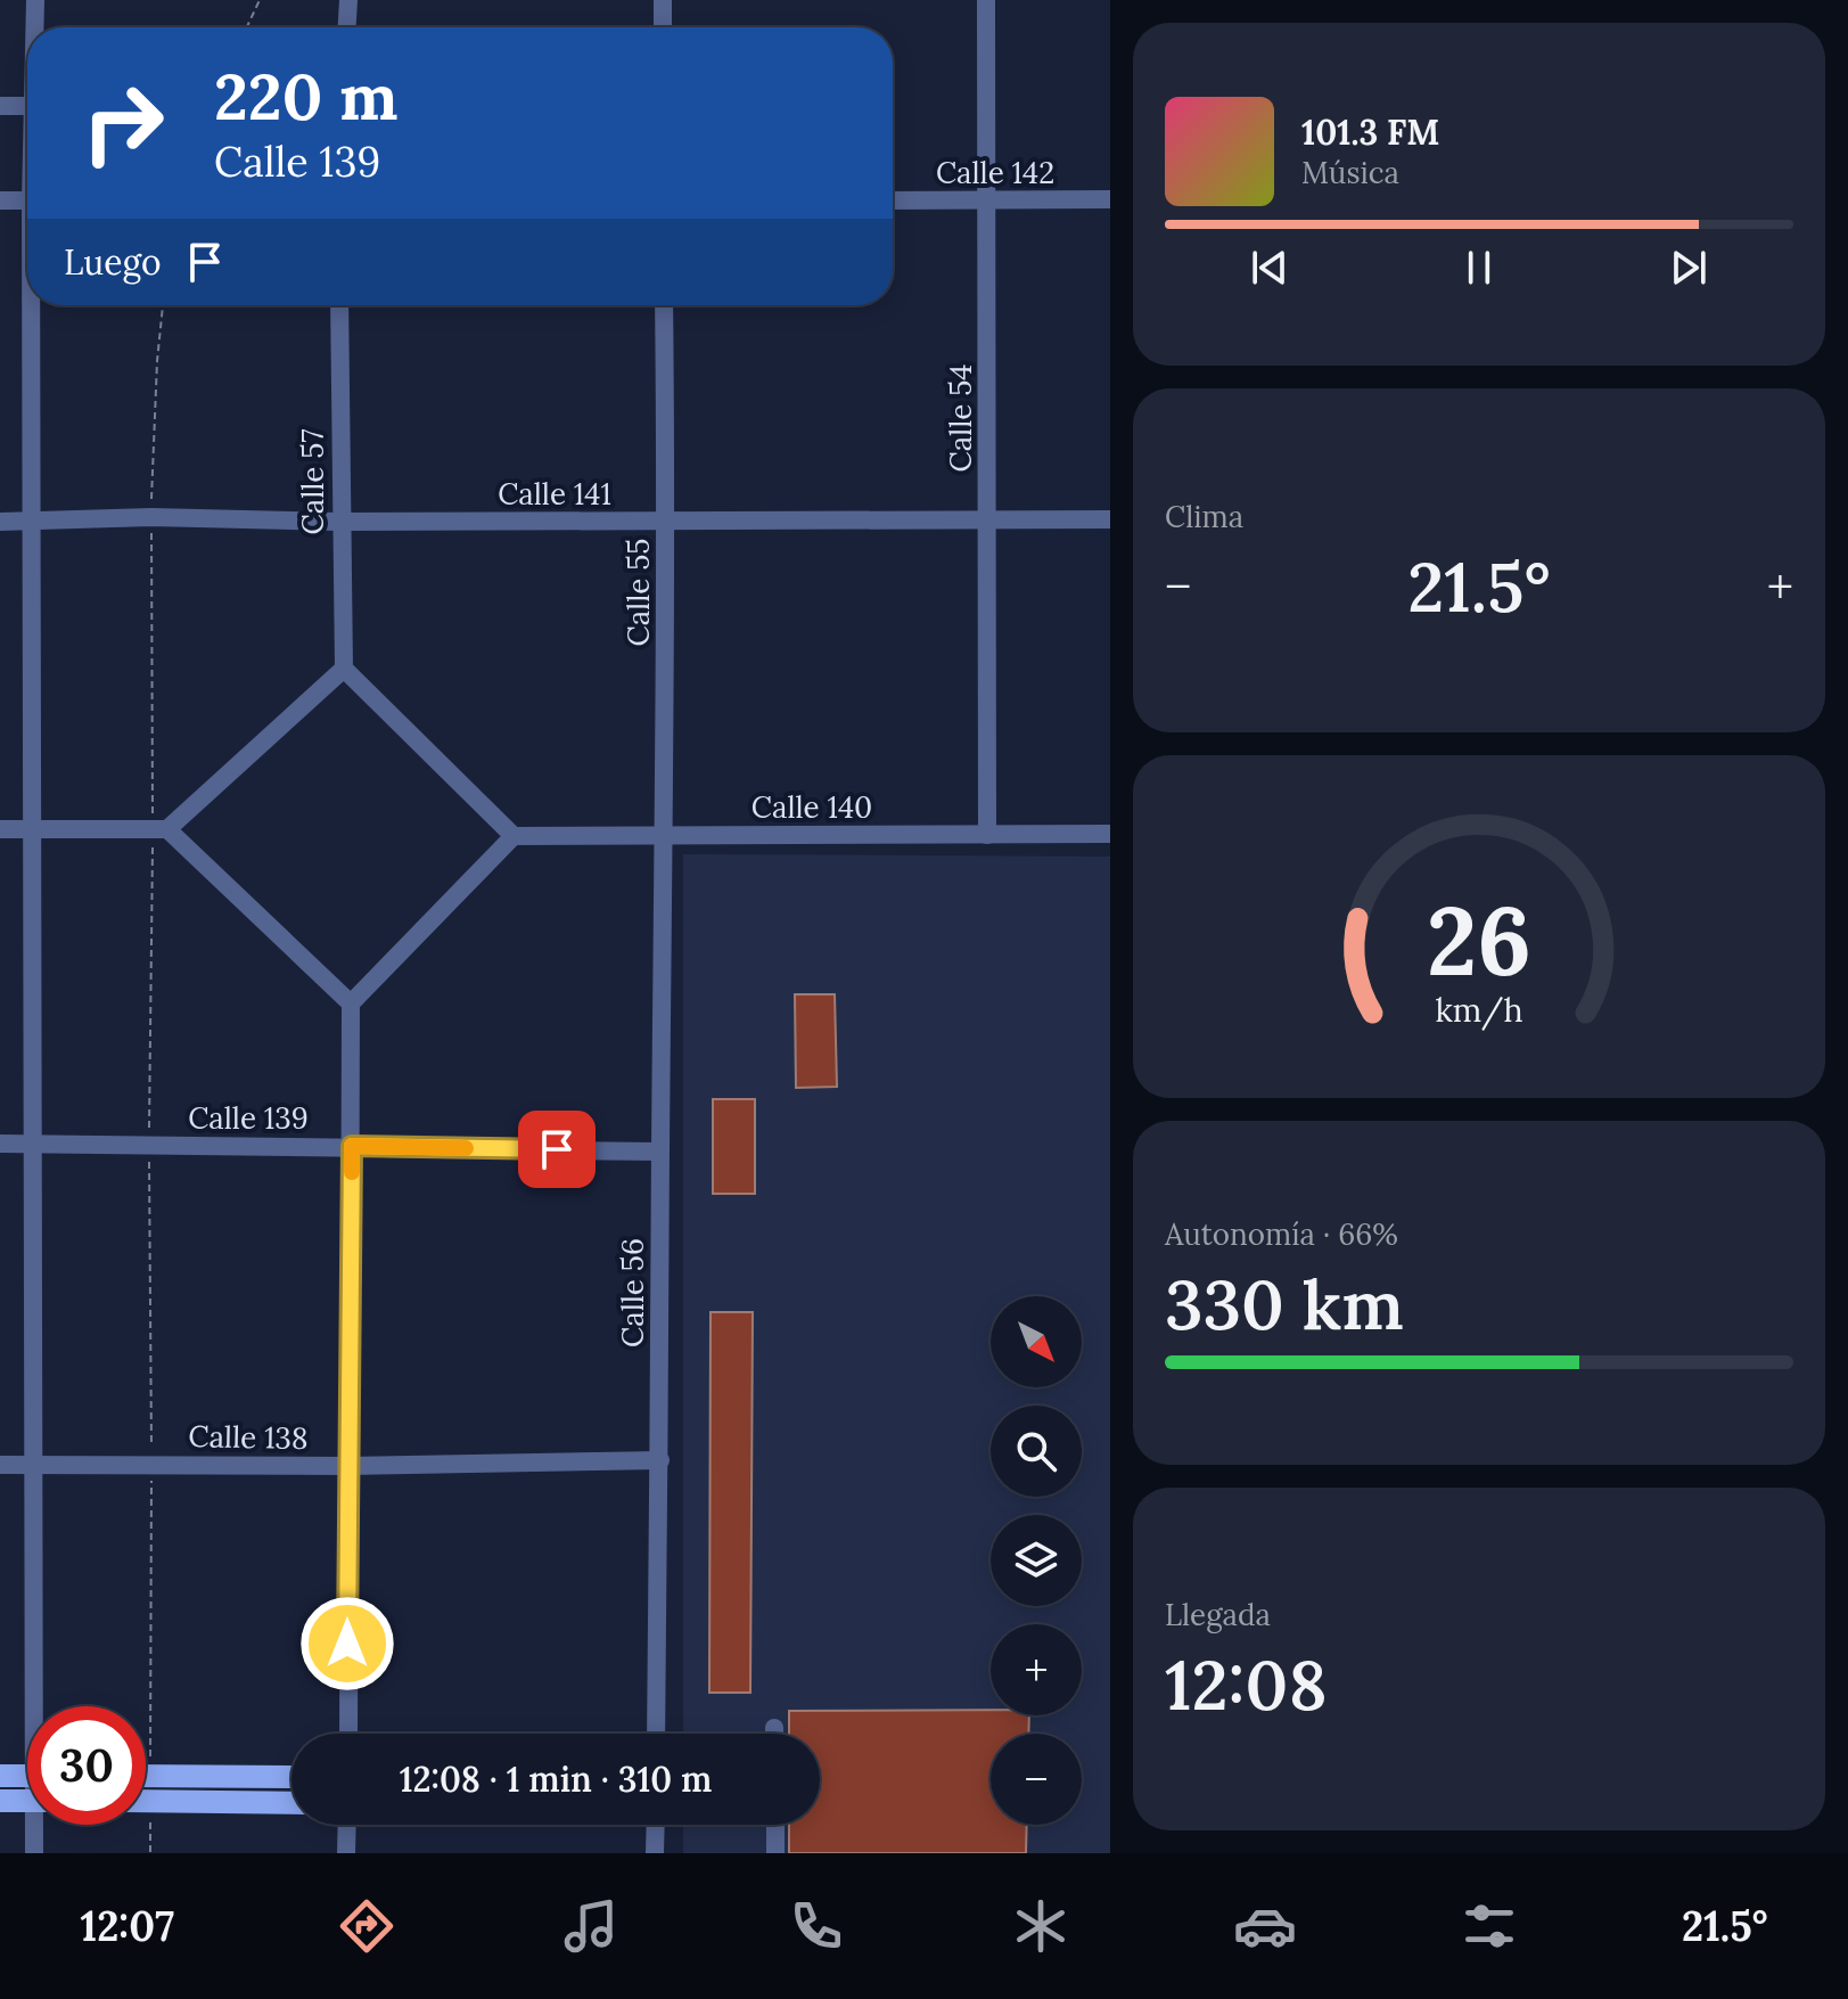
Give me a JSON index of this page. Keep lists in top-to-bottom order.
{
  "streets": {
    "street": [
      "Calle 142",
      "Calle 54",
      "Calle 57",
      "Calle 141",
      "Calle 55",
      "Calle 140",
      "Calle 139",
      "Calle 56",
      "Calle 138"
    ]
  },
  "crossings": [
    ["Calle 142", "Calle 54"],
    ["Calle 54", "Calle 141"],
    ["Calle 54", "Calle 140"],
    ["Calle 57", "Calle 141"],
    ["Calle 141", "Calle 55"],
    ["Calle 55", "Calle 140"],
    ["Calle 55", "Calle 56"],
    ["Calle 140", "Calle 56"],
    ["Calle 139", "Calle 56"],
    ["Calle 56", "Calle 138"]
  ],
  "north": "bottom right",
  "page": {
    "turn": ["220 m", "Calle 139"],
    "song": ["101.3 FM", "Música"],
    "then": "Luego",
    "tile": [
      "Clima",
      ["Autonomía · 66%", "330 km"],
      ["Llegada", "12:08"]
    ],
    "heat": ["−", "21.5°", "+"],
    "map_buttons": ["+", "−"],
    "limit": "30",
    "trip": "12:08 · 1 min · 310 m",
    "tabs": ["12:07", "21.5°"],
    "gauge": ["26", "km/h"]
  }
}
